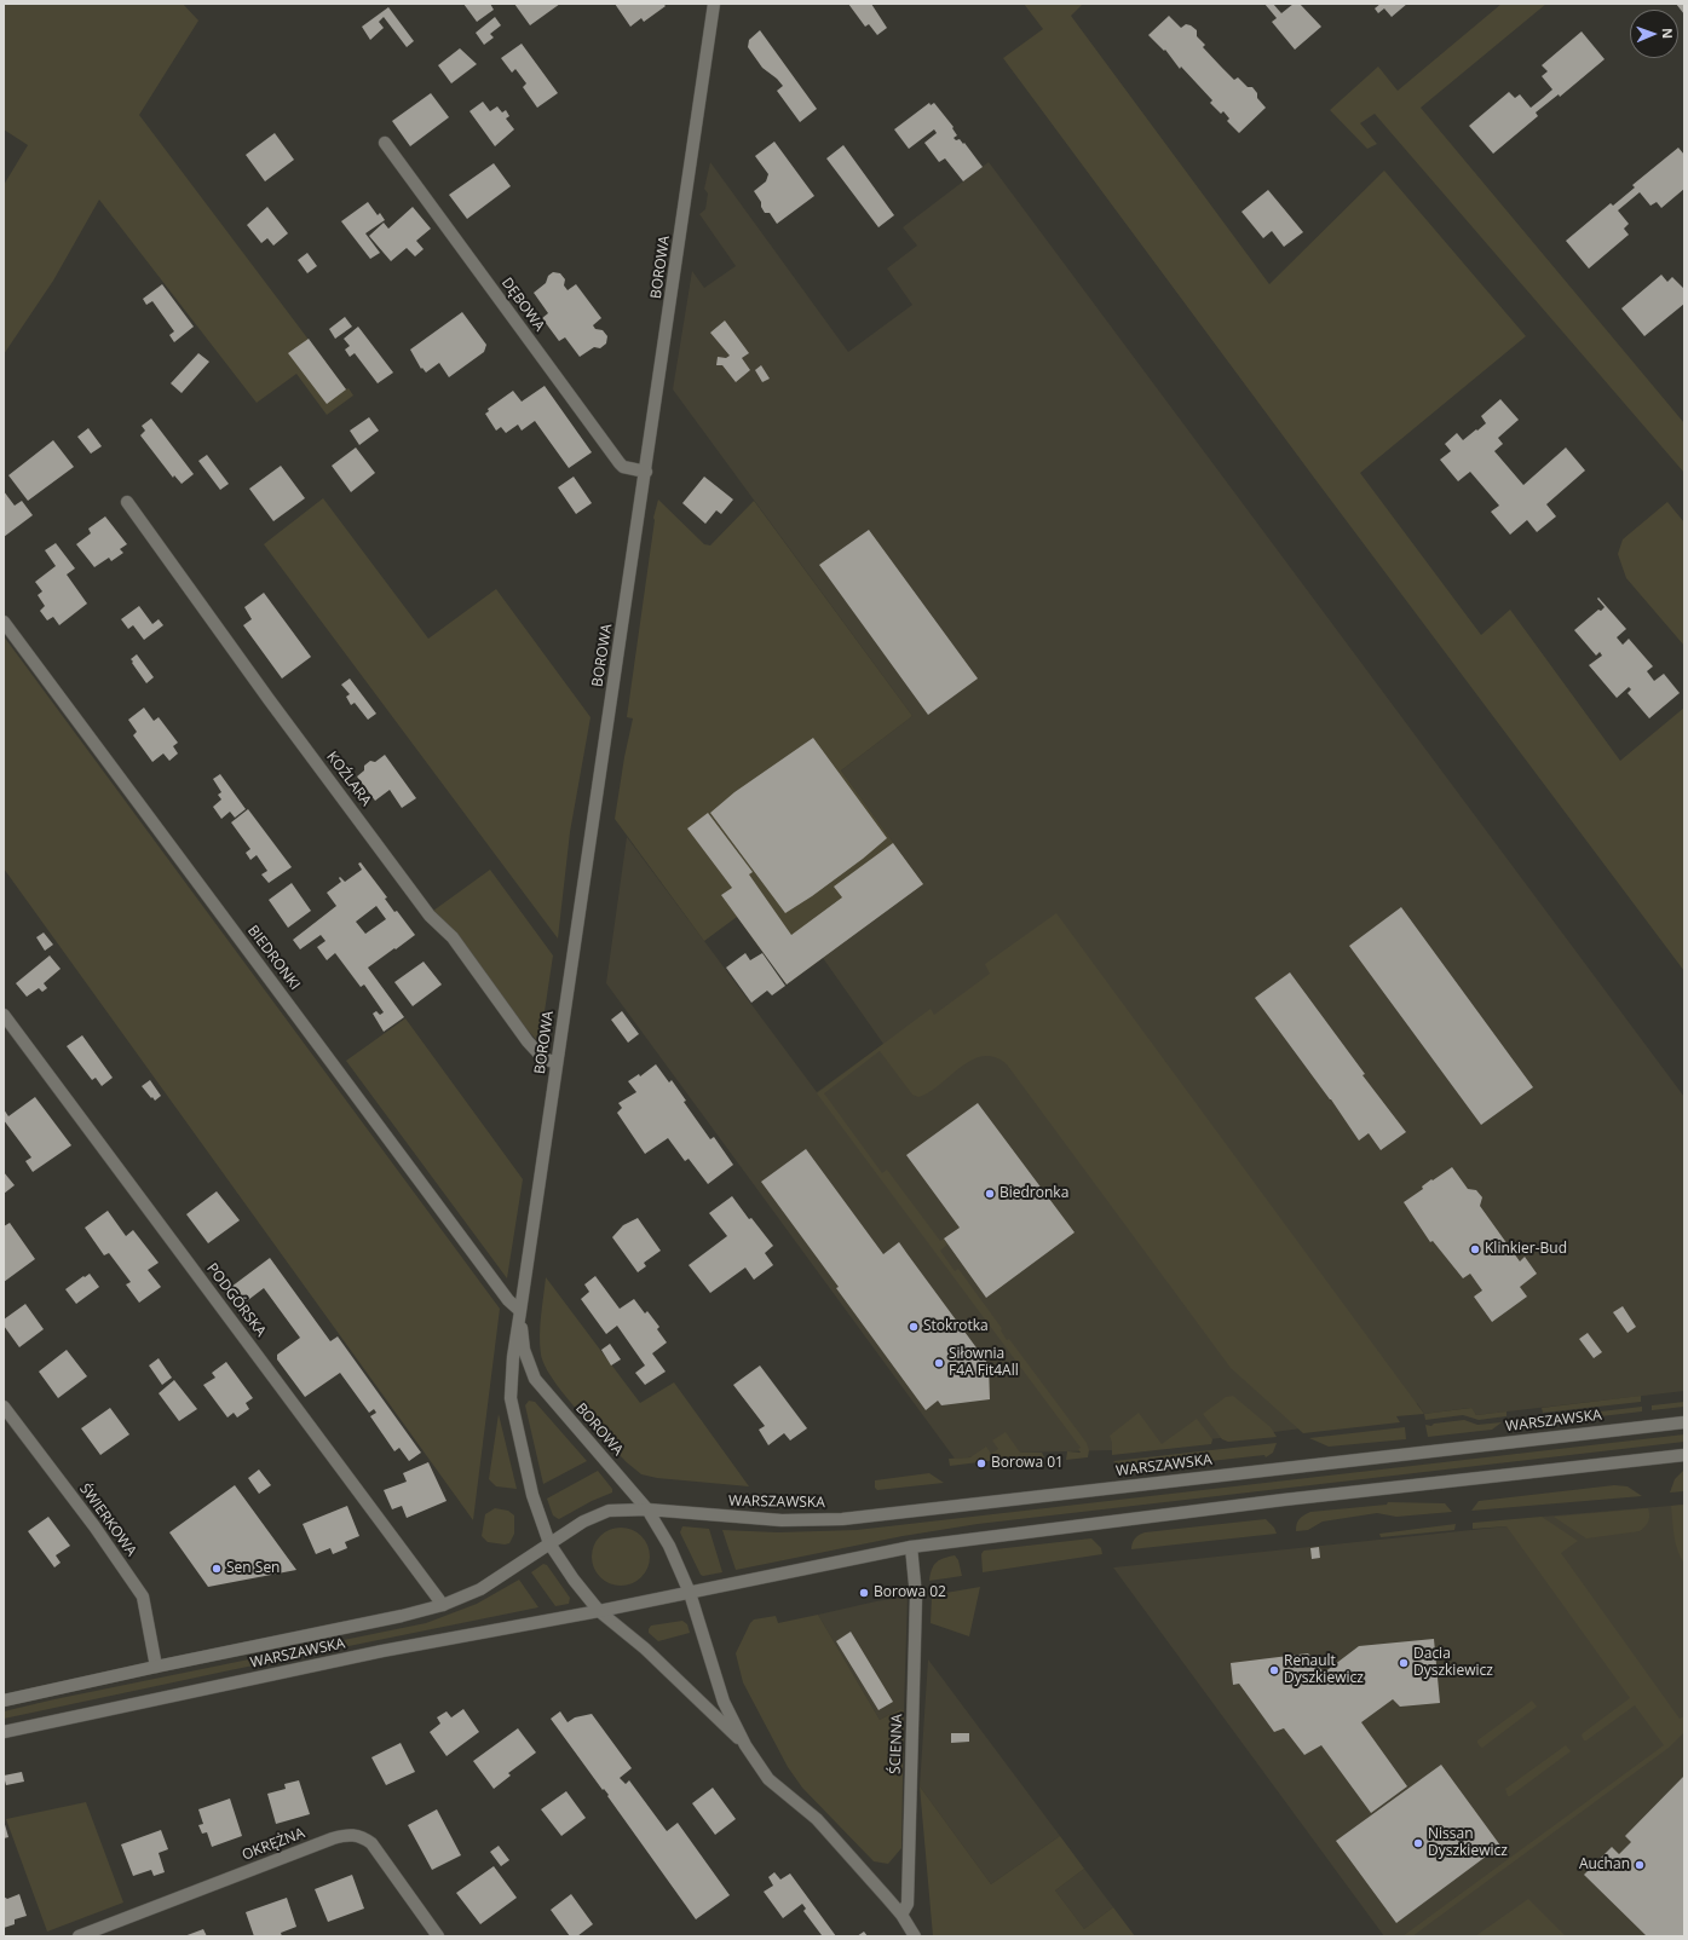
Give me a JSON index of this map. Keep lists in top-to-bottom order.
{
  "streets": {
    "street": [
      "BOROWA",
      "DĘBOWA",
      "KOŹLARA",
      "BIEDRONKI",
      "PODGÓRSKA",
      "WARSZAWSKA",
      "ŚWIERKOWA",
      "ŚCIENNA",
      "OKRĘŻNA"
    ]
  },
  "crossings": [
    ["BOROWA", "DĘBOWA"],
    ["BOROWA", "KOŹLARA"],
    ["BOROWA", "BIEDRONKI"],
    ["BOROWA", "WARSZAWSKA"],
    ["PODGÓRSKA", "WARSZAWSKA"],
    ["WARSZAWSKA", "ŚWIERKOWA"]
  ],
  "places": [
    "Biedronka",
    "Klinkier-Bud",
    "Stokrotka",
    "Siłownia F4A Fit4All",
    "Borowa 01",
    "Sen Sen",
    "Borowa 02",
    "Dacia Dyszkiewicz",
    "Renault Dyszkiewicz",
    "Nissan Dyszkiewicz",
    "Auchan"
  ],
  "north": "right"
}
